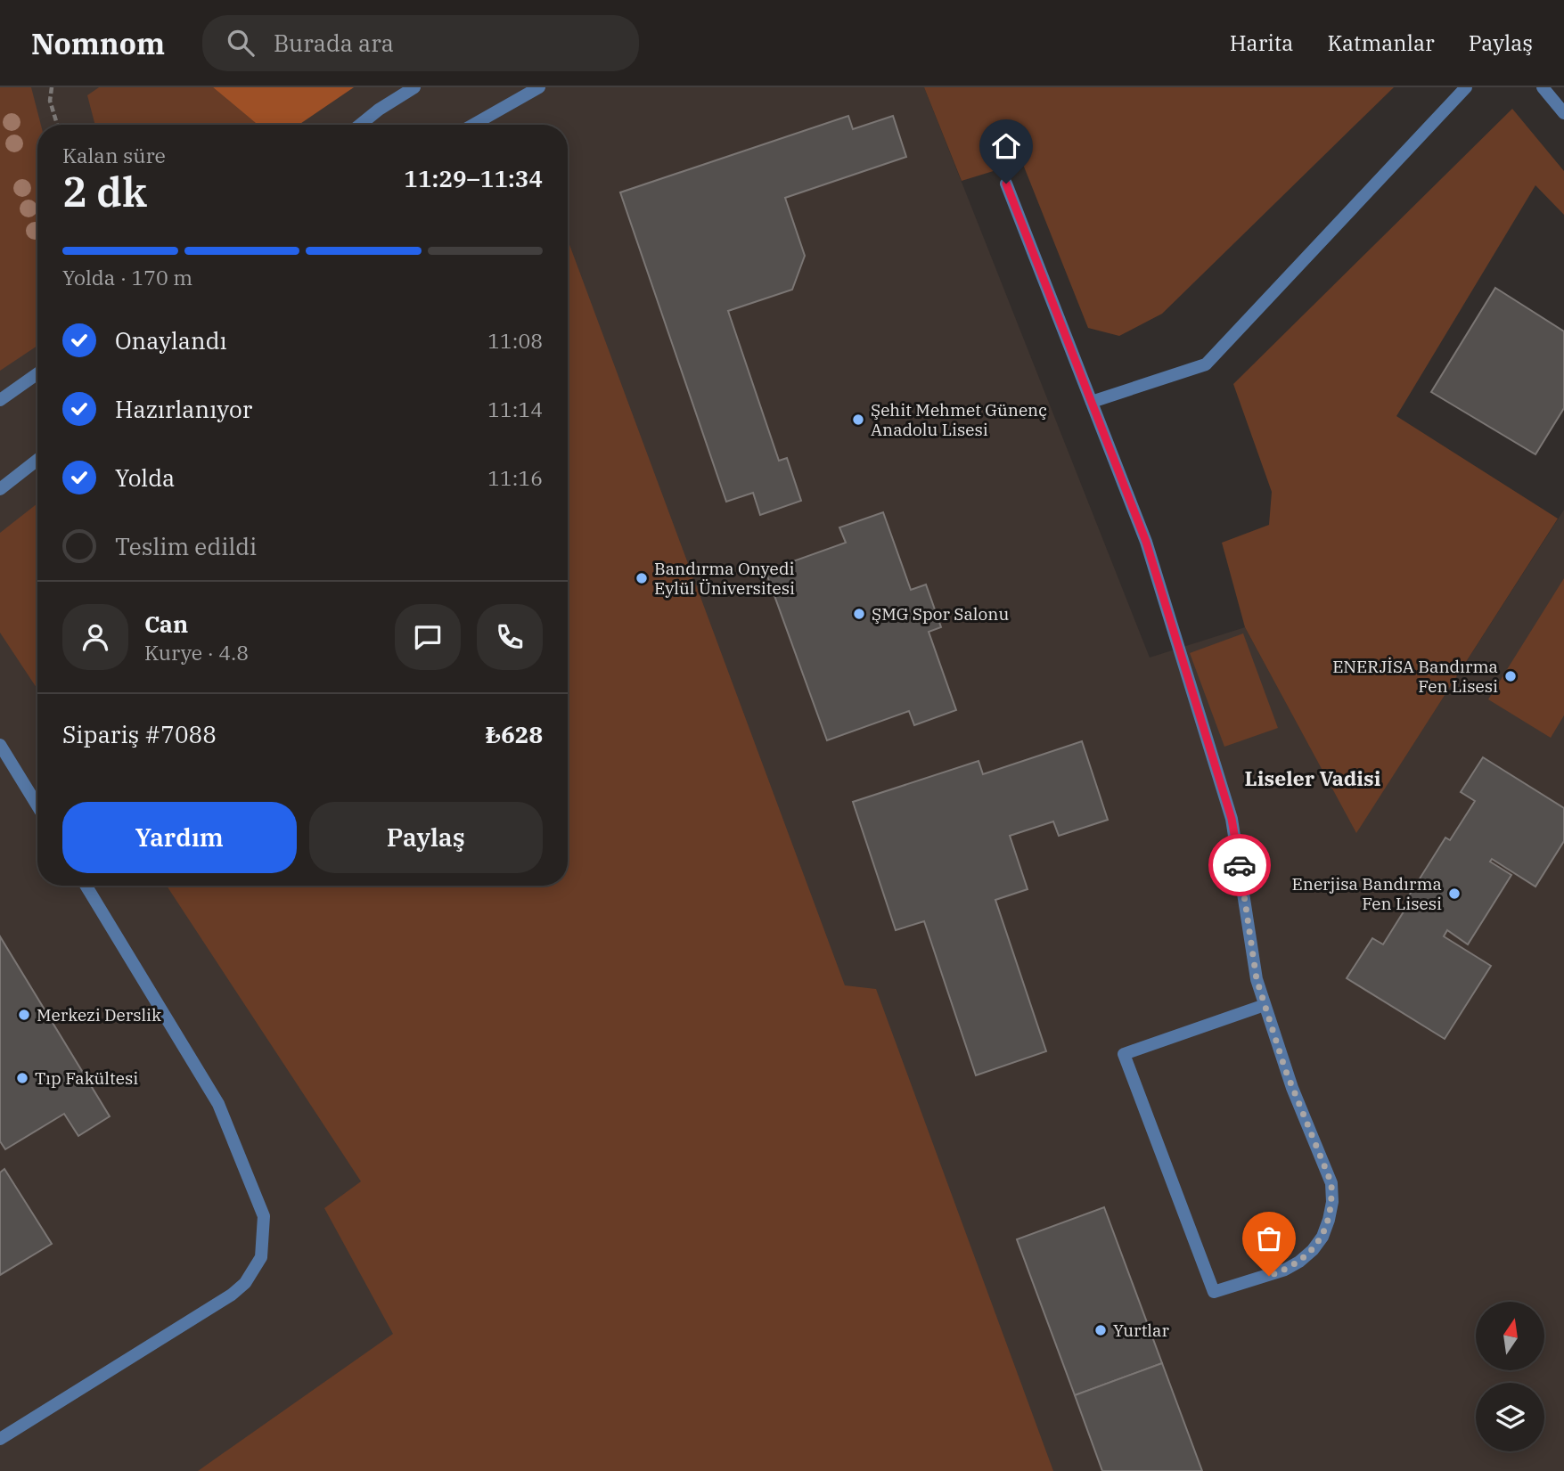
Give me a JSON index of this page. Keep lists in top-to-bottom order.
{
  "districts": ["Liseler Vadisi"],
  "places": [
    "Şehit Mehmet Günenç Anadolu Lisesi",
    "Bandırma Onyedi Eylül Üniversitesi",
    "ŞMG Spor Salonu",
    "ENERJİSA Bandırma Fen Lisesi",
    "Enerjisa Bandırma Fen Lisesi",
    "Merkezi Derslik",
    "Tıp Fakültesi",
    "Yurtlar"
  ],
  "north": "top",
  "page": {
    "header": "Nomnom",
    "search": "Burada ara",
    "nav": ["Harita", "Katmanlar", "Paylaş"],
    "heading": ["2 dk", "Kalan süre", "11:29–11:34"],
    "panel": [
      "Can",
      "Kurye · 4.8",
      "Sipariş #7088",
      "₺628"
    ],
    "bar": "Yolda · 170 m",
    "list": [
      ["Onaylandı", "11:08"],
      ["Hazırlanıyor", "11:14"],
      ["Yolda", "11:16"],
      "Teslim edildi"
    ],
    "buttons": ["Yardım", "Paylaş"]
  }
}
